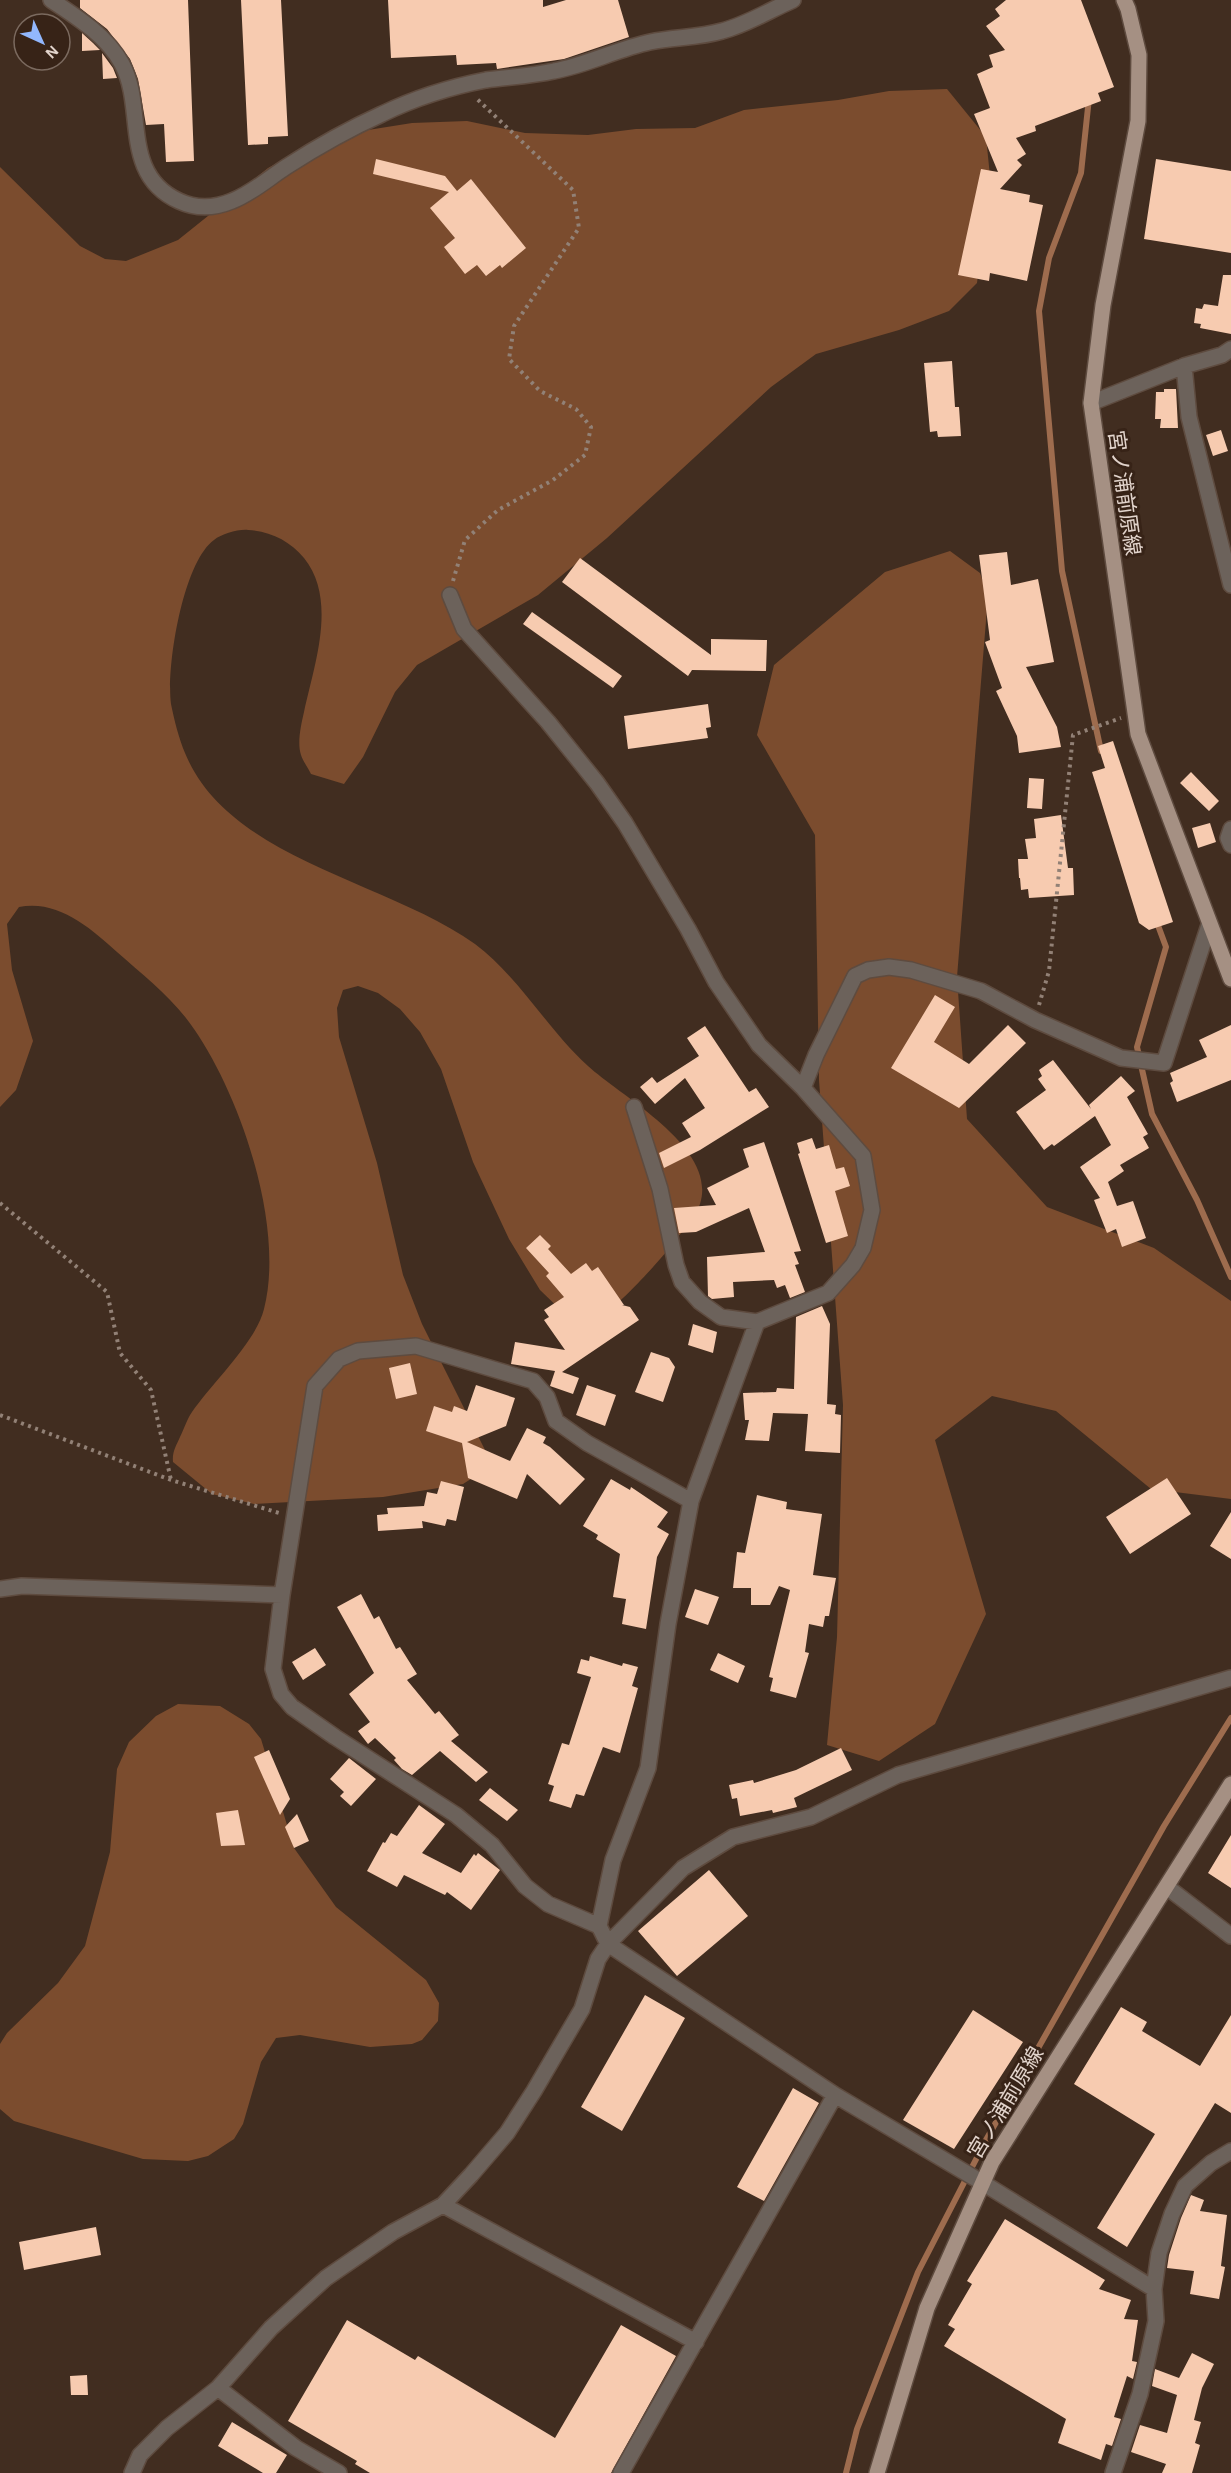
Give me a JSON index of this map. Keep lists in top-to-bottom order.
{
  "streets": {
    "main road": ["宮ノ浦前原線"]
  },
  "north": "bottom right"
}
